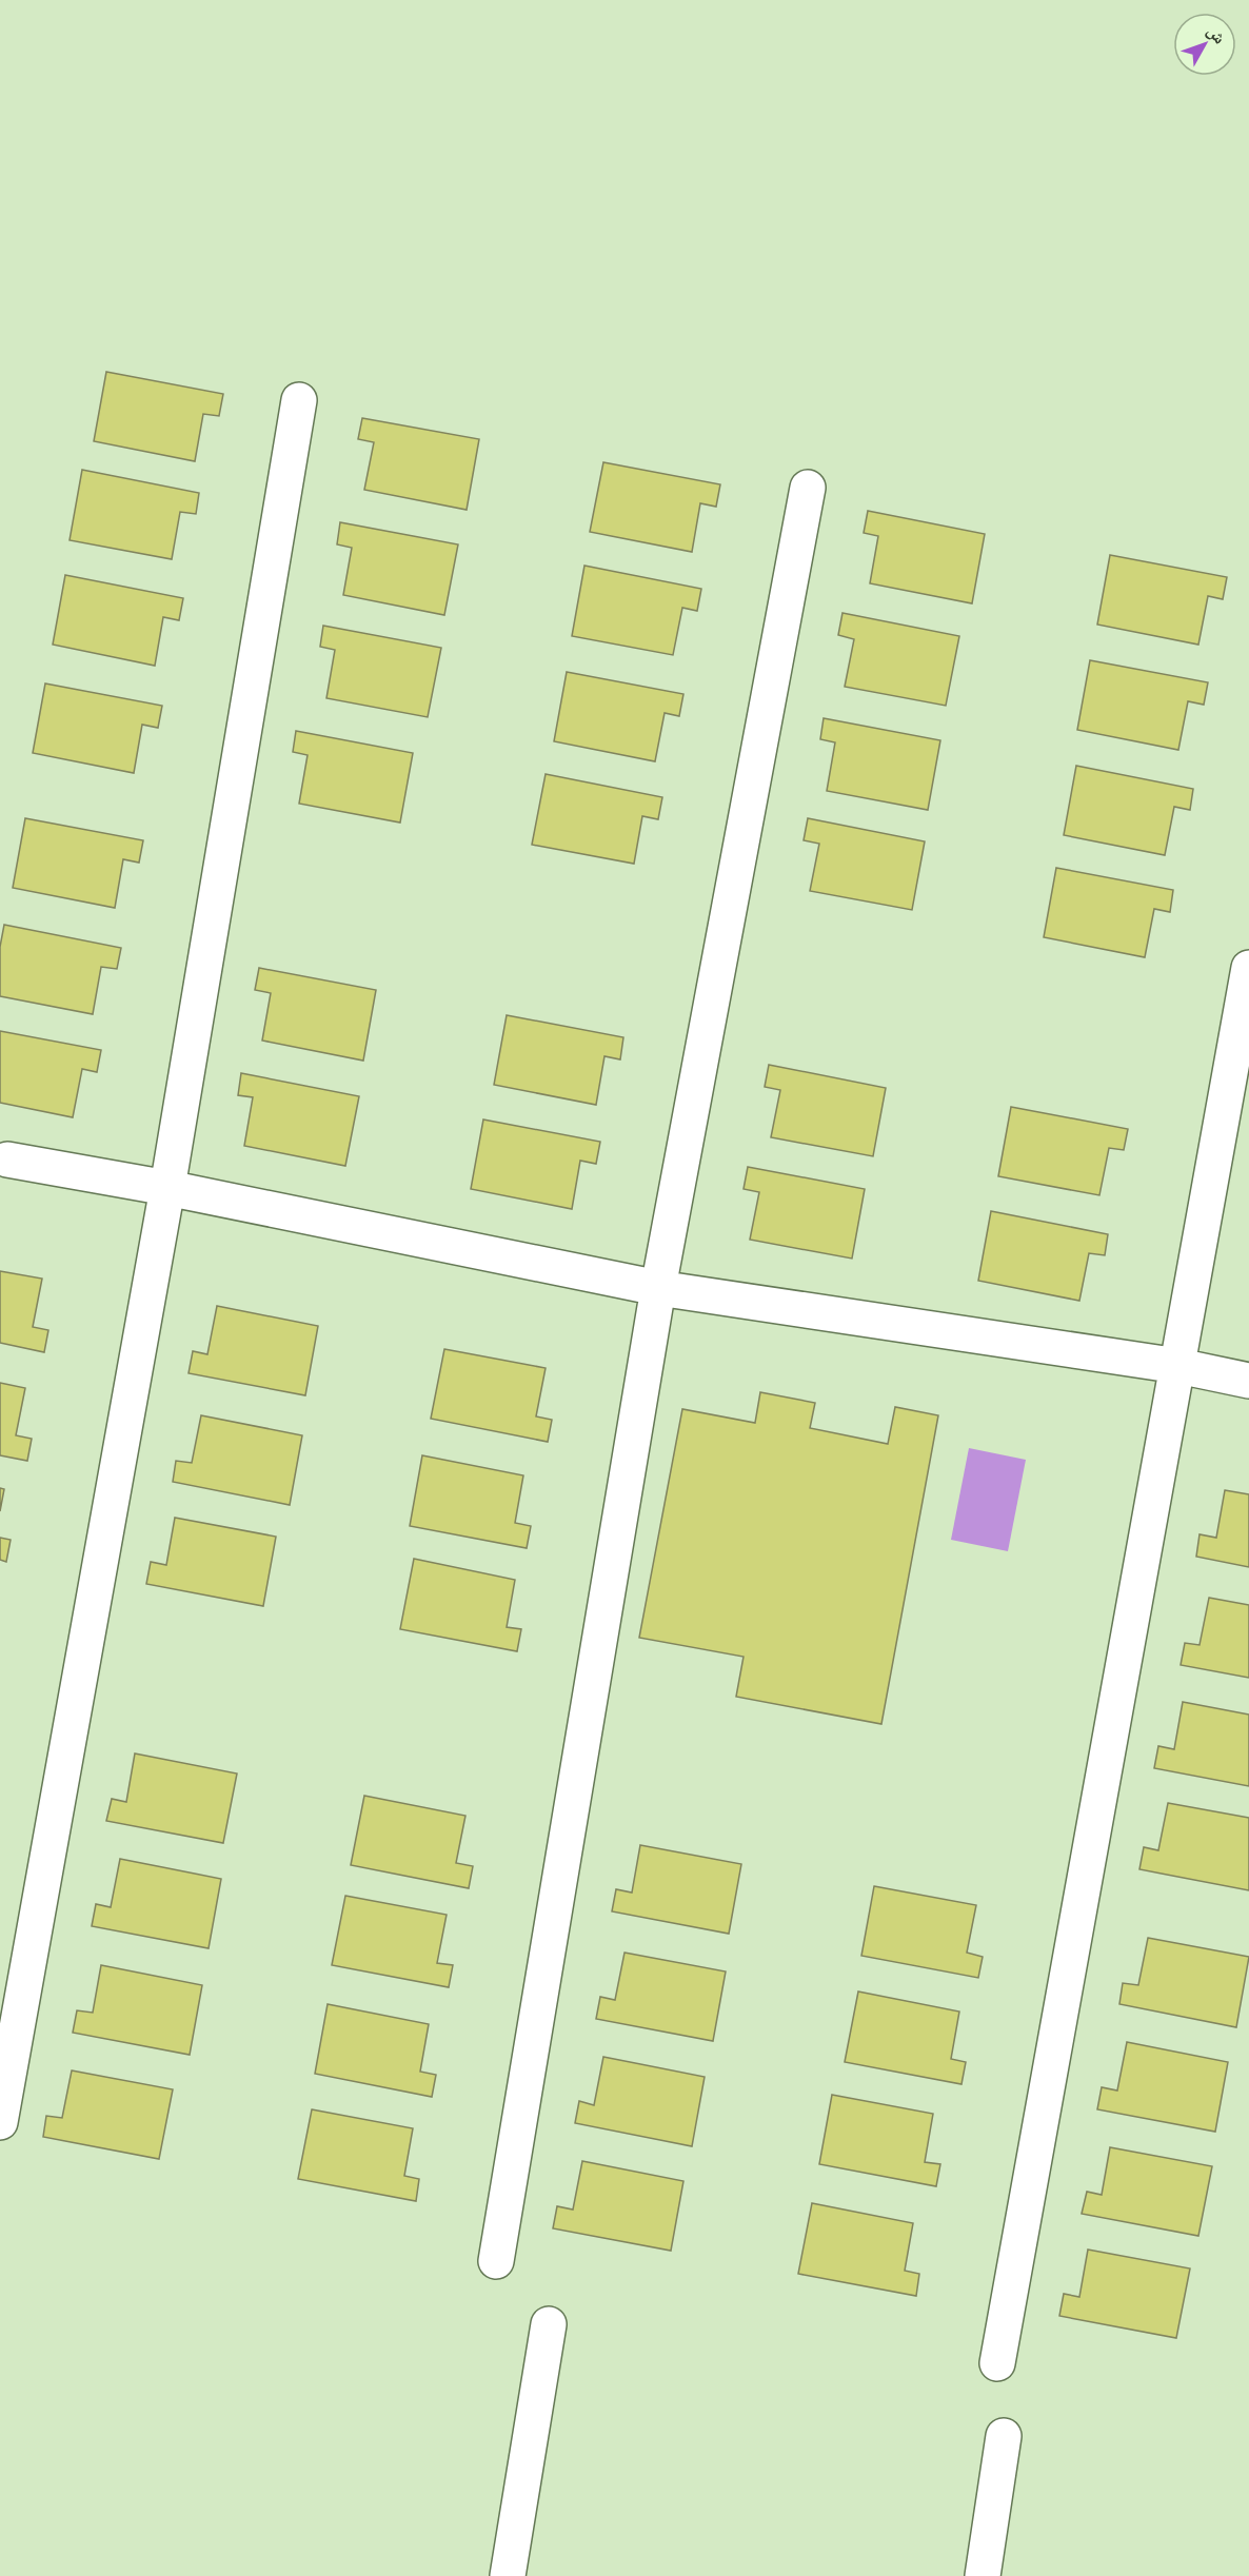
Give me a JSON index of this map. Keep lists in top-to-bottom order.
{
  "north": "top right"
}
